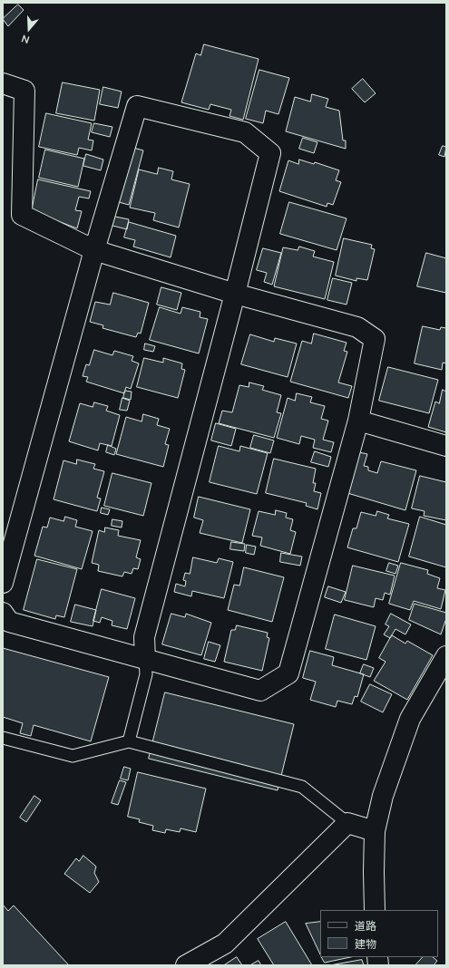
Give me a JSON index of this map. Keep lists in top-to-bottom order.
{
  "legend": ["道路", "建物"],
  "north": "bottom"
}
